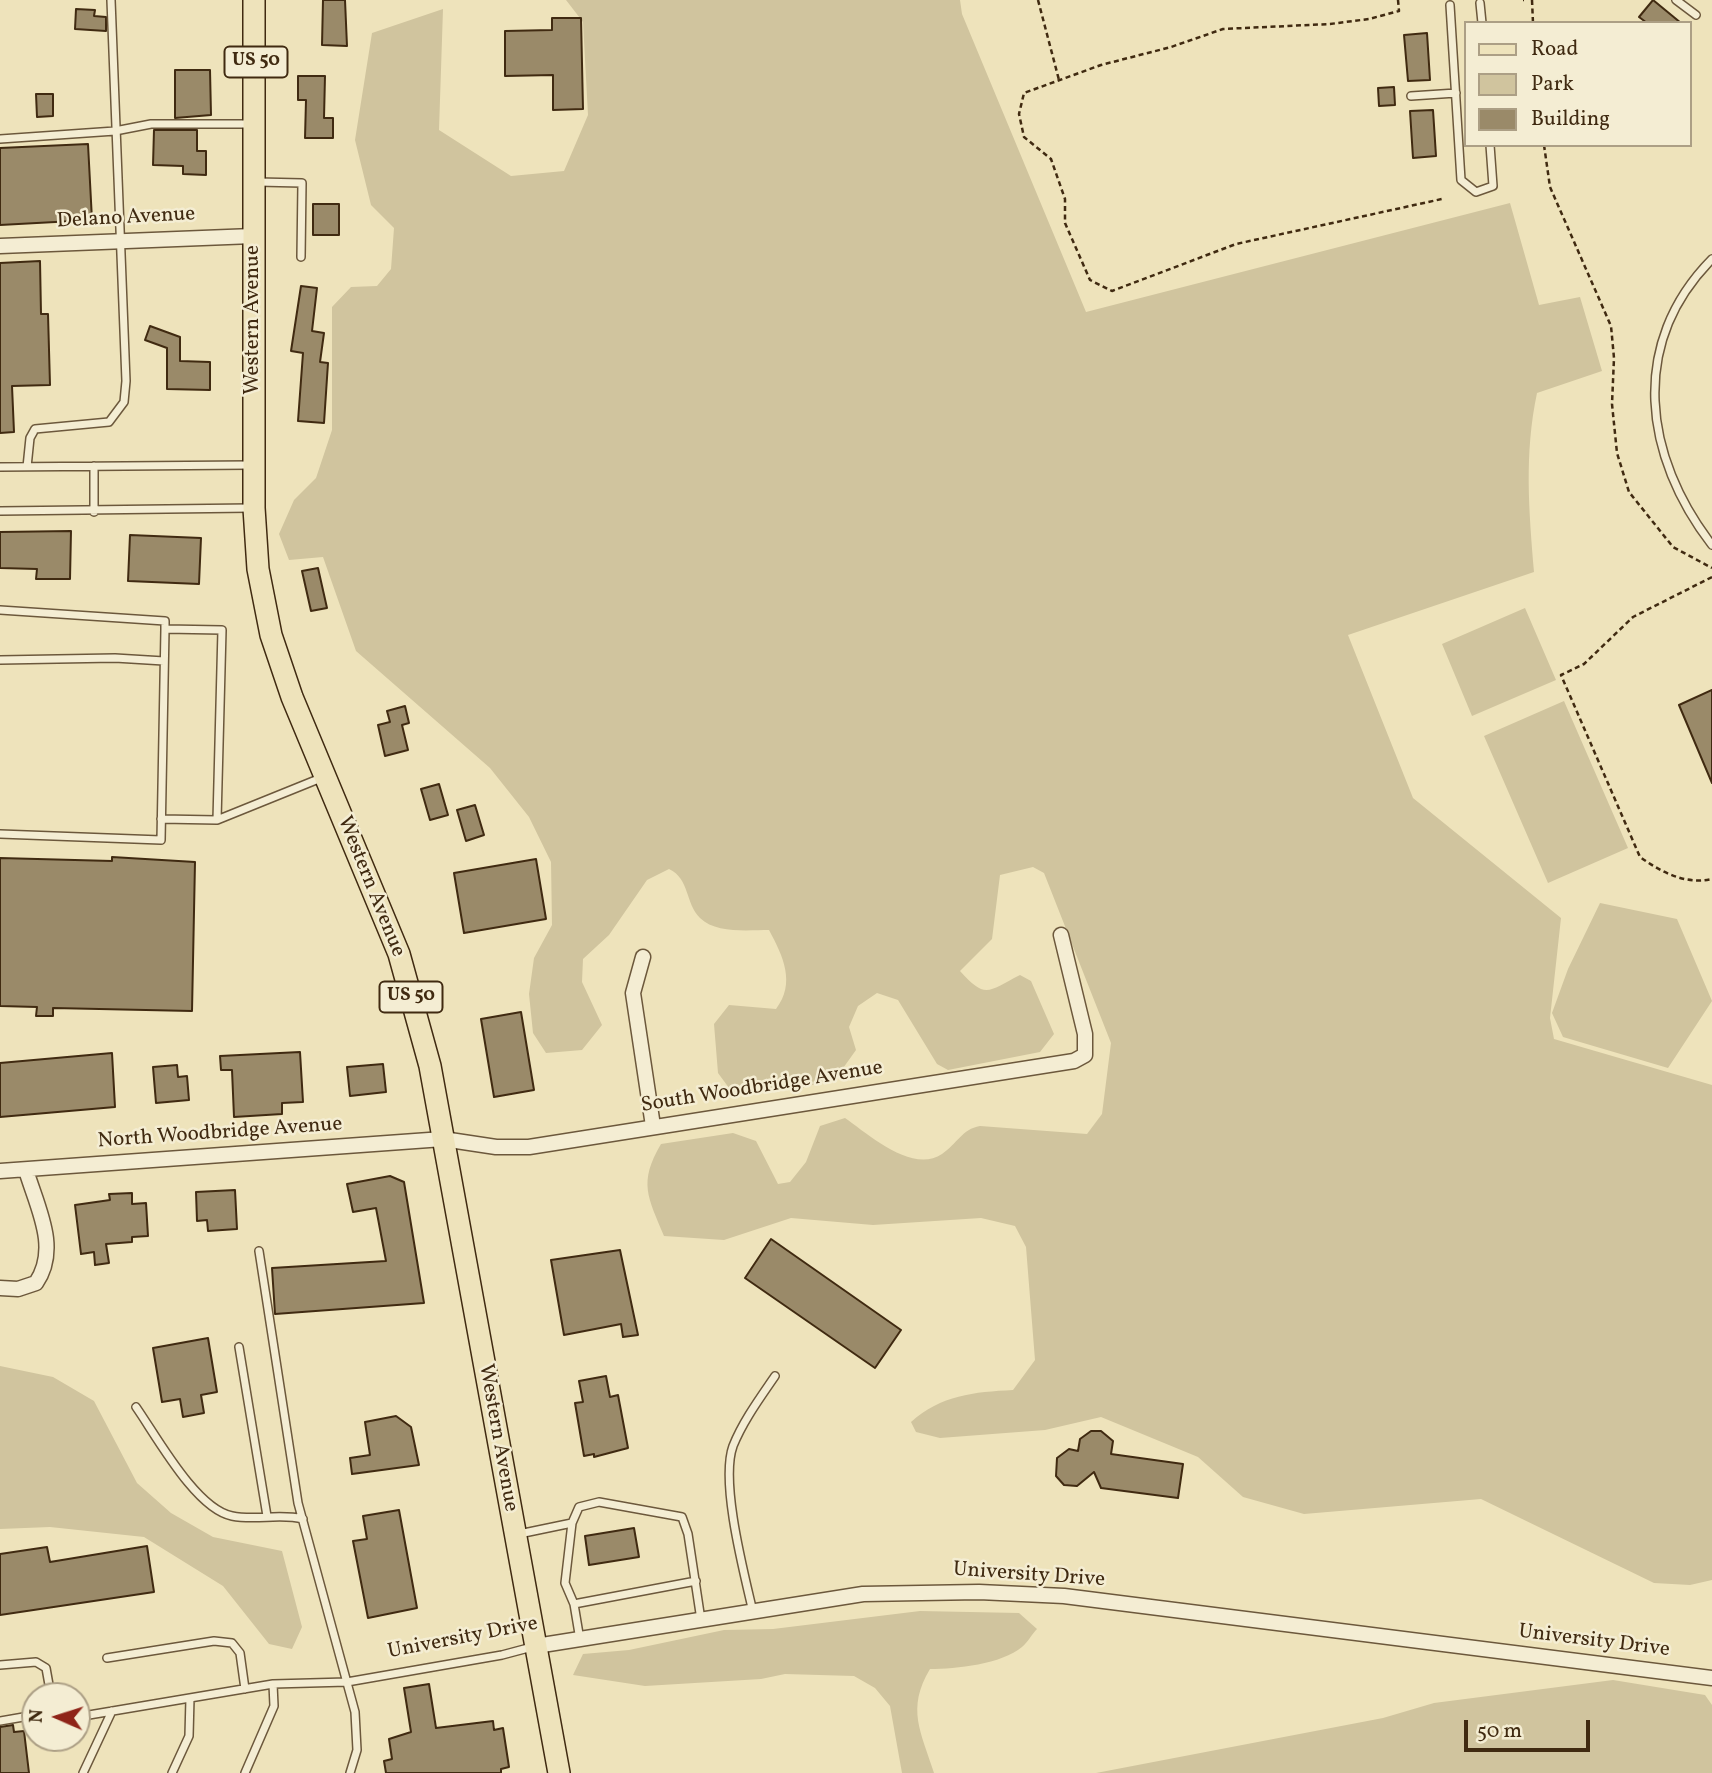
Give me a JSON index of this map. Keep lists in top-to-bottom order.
{
  "streets": {
    "main road": ["US 50", "Western Avenue"],
    "street": [
      "Delano Avenue",
      "South Woodbridge Avenue",
      "North Woodbridge Avenue",
      "University Drive"
    ]
  },
  "crossings": [
    ["Delano Avenue", "Western Avenue"],
    ["Western Avenue", "South Woodbridge Avenue"],
    ["Western Avenue", "North Woodbridge Avenue"],
    ["Western Avenue", "University Drive"],
    ["South Woodbridge Avenue", "North Woodbridge Avenue"]
  ],
  "legend": ["Road", "Park", "Building"],
  "scale_bar": "50 m",
  "north": "left"
}
